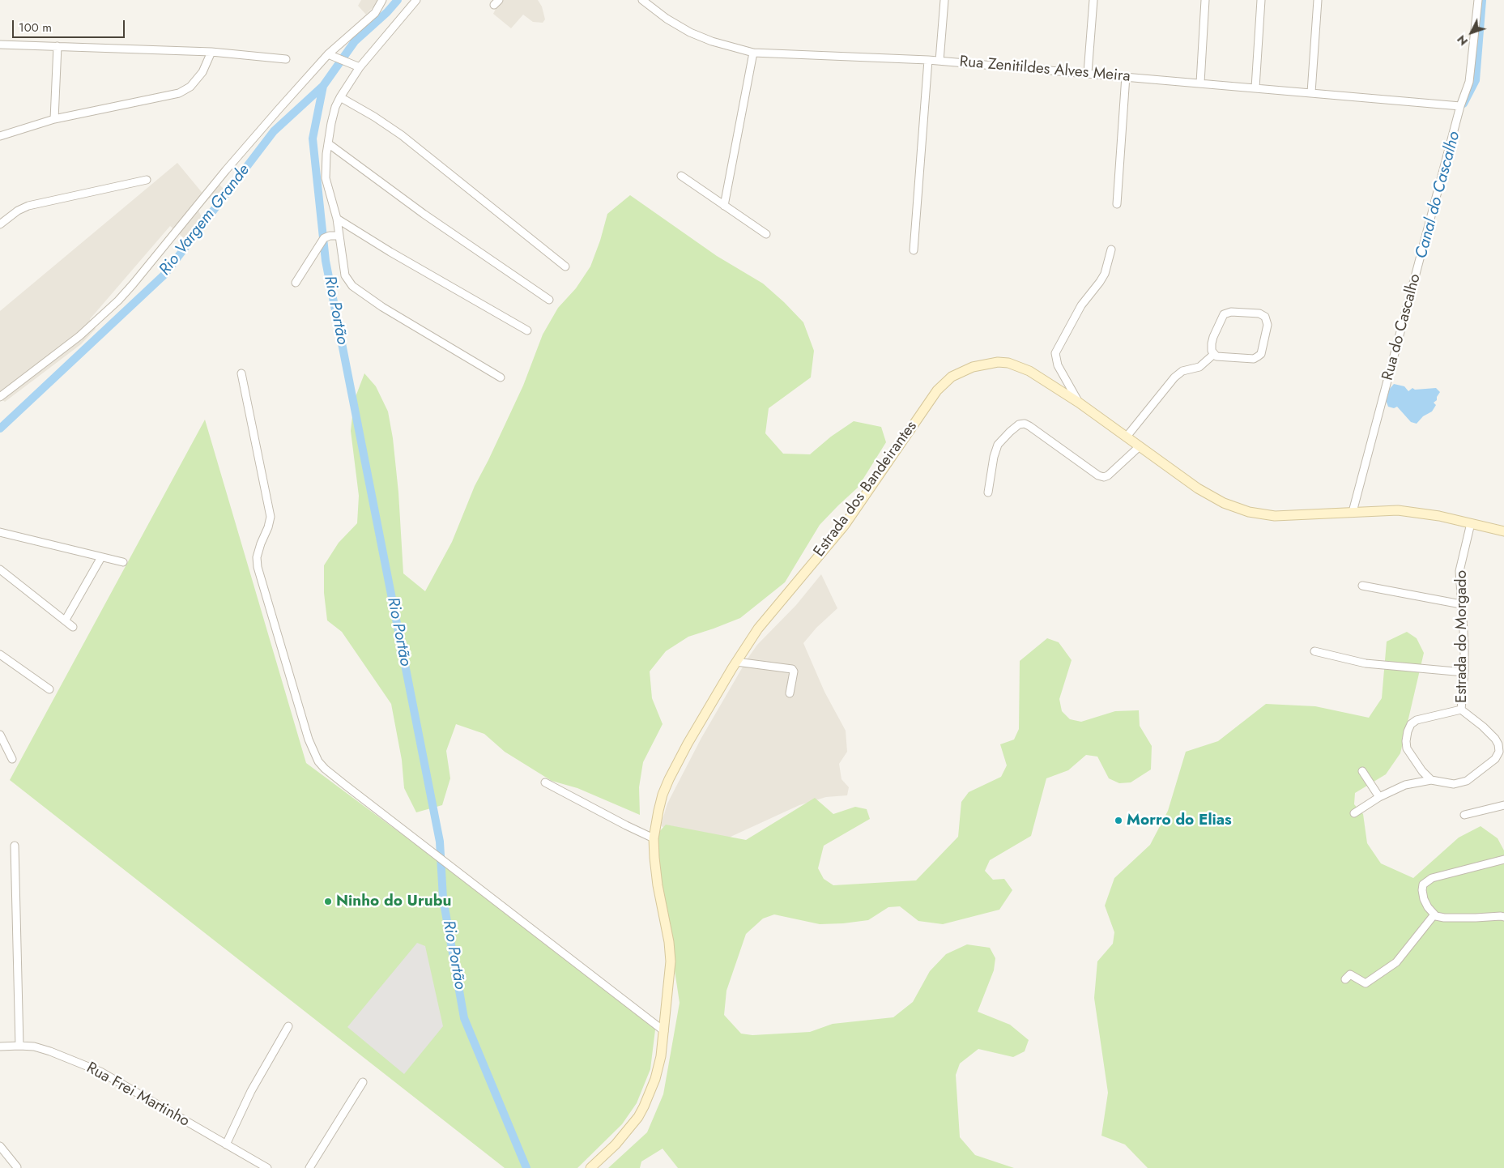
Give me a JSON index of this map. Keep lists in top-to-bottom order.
{
  "streets": {
    "main road": ["Estrada dos Bandeirantes"],
    "street": [
      "Rua Zenitildes Alves Meira",
      "Rua do Cascalho",
      "Estrada do Morgado",
      "Rua Frei Martinho"
    ]
  },
  "crossings": [
    ["Rua Zenitildes Alves Meira", "Rua do Cascalho"],
    ["Rua do Cascalho", "Estrada dos Bandeirantes"],
    ["Estrada dos Bandeirantes", "Estrada do Morgado"]
  ],
  "water": ["Canal do Cascalho", "Rio Vargem Grande", "Rio Portão"],
  "places": ["Morro do Elias", "Ninho do Urubu"],
  "scale_bar": "100 m",
  "north": "bottom left"
}
